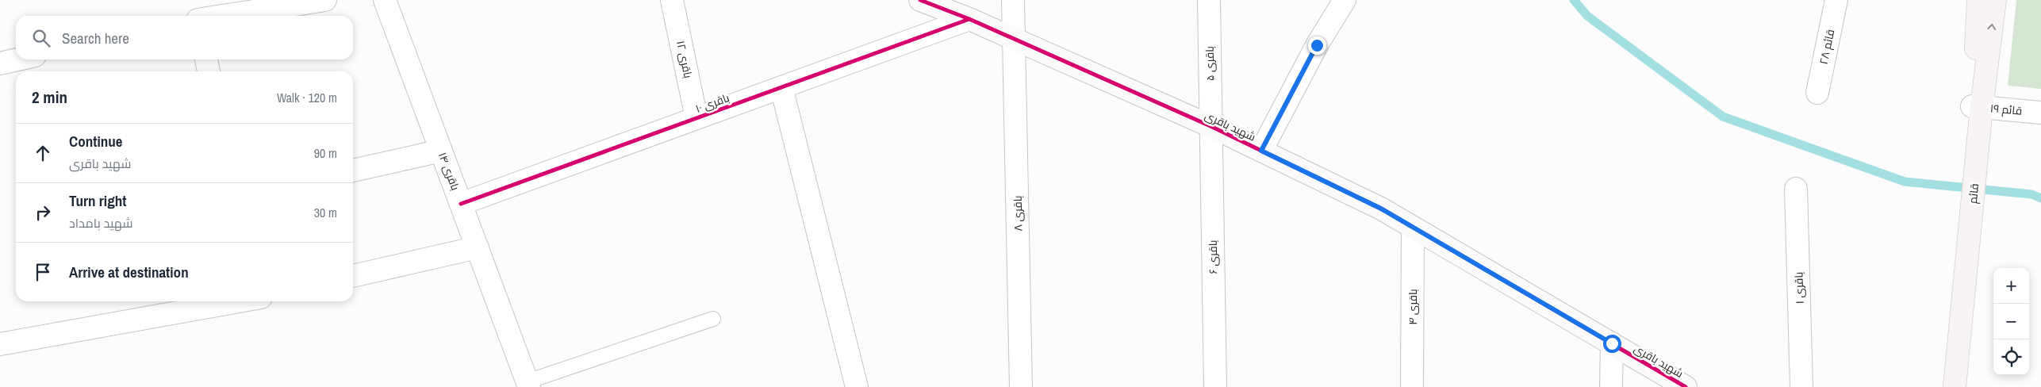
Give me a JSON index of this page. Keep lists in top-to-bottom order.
{
  "streets": {
    "main road": ["قائم"],
    "street": [
      "قائم ۲۸",
      "باقری ۱۲",
      "باقری ۵",
      "باقری ۱۰",
      "قائم ۱۹",
      "شهید باقری",
      "باقری ۱۴",
      "باقری ۸",
      "باقری ۶",
      "باقری ۱",
      "باقری ۴"
    ]
  },
  "crossings": [
    ["باقری ۱۲", "باقری ۱۰"],
    ["باقری ۵", "شهید باقری"],
    ["باقری ۵", "باقری ۶"],
    ["باقری ۱۰", "شهید باقری"],
    ["باقری ۱۰", "باقری ۱۴"],
    ["قائم ۱۹", "قائم"],
    ["شهید باقری", "باقری ۸"],
    ["شهید باقری", "باقری ۶"],
    ["شهید باقری", "باقری ۴"]
  ],
  "page": {
    "search": "Search here",
    "heading": ["2 min", "Walk · 120 m"],
    "list": [
      ["Continue", "شهید باقری", "90 m"],
      ["Turn right", "شهید بامداد", "30 m"],
      "Arrive at destination"
    ],
    "map_buttons": ["+", "−"]
  }
}
